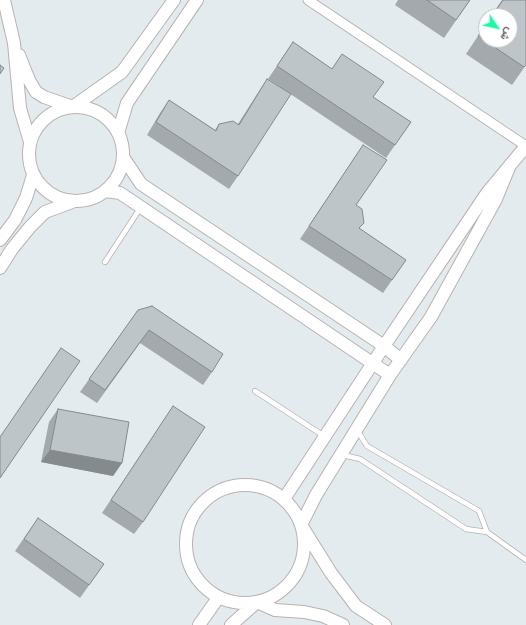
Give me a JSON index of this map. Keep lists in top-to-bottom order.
{
  "north": "bottom right"
}
